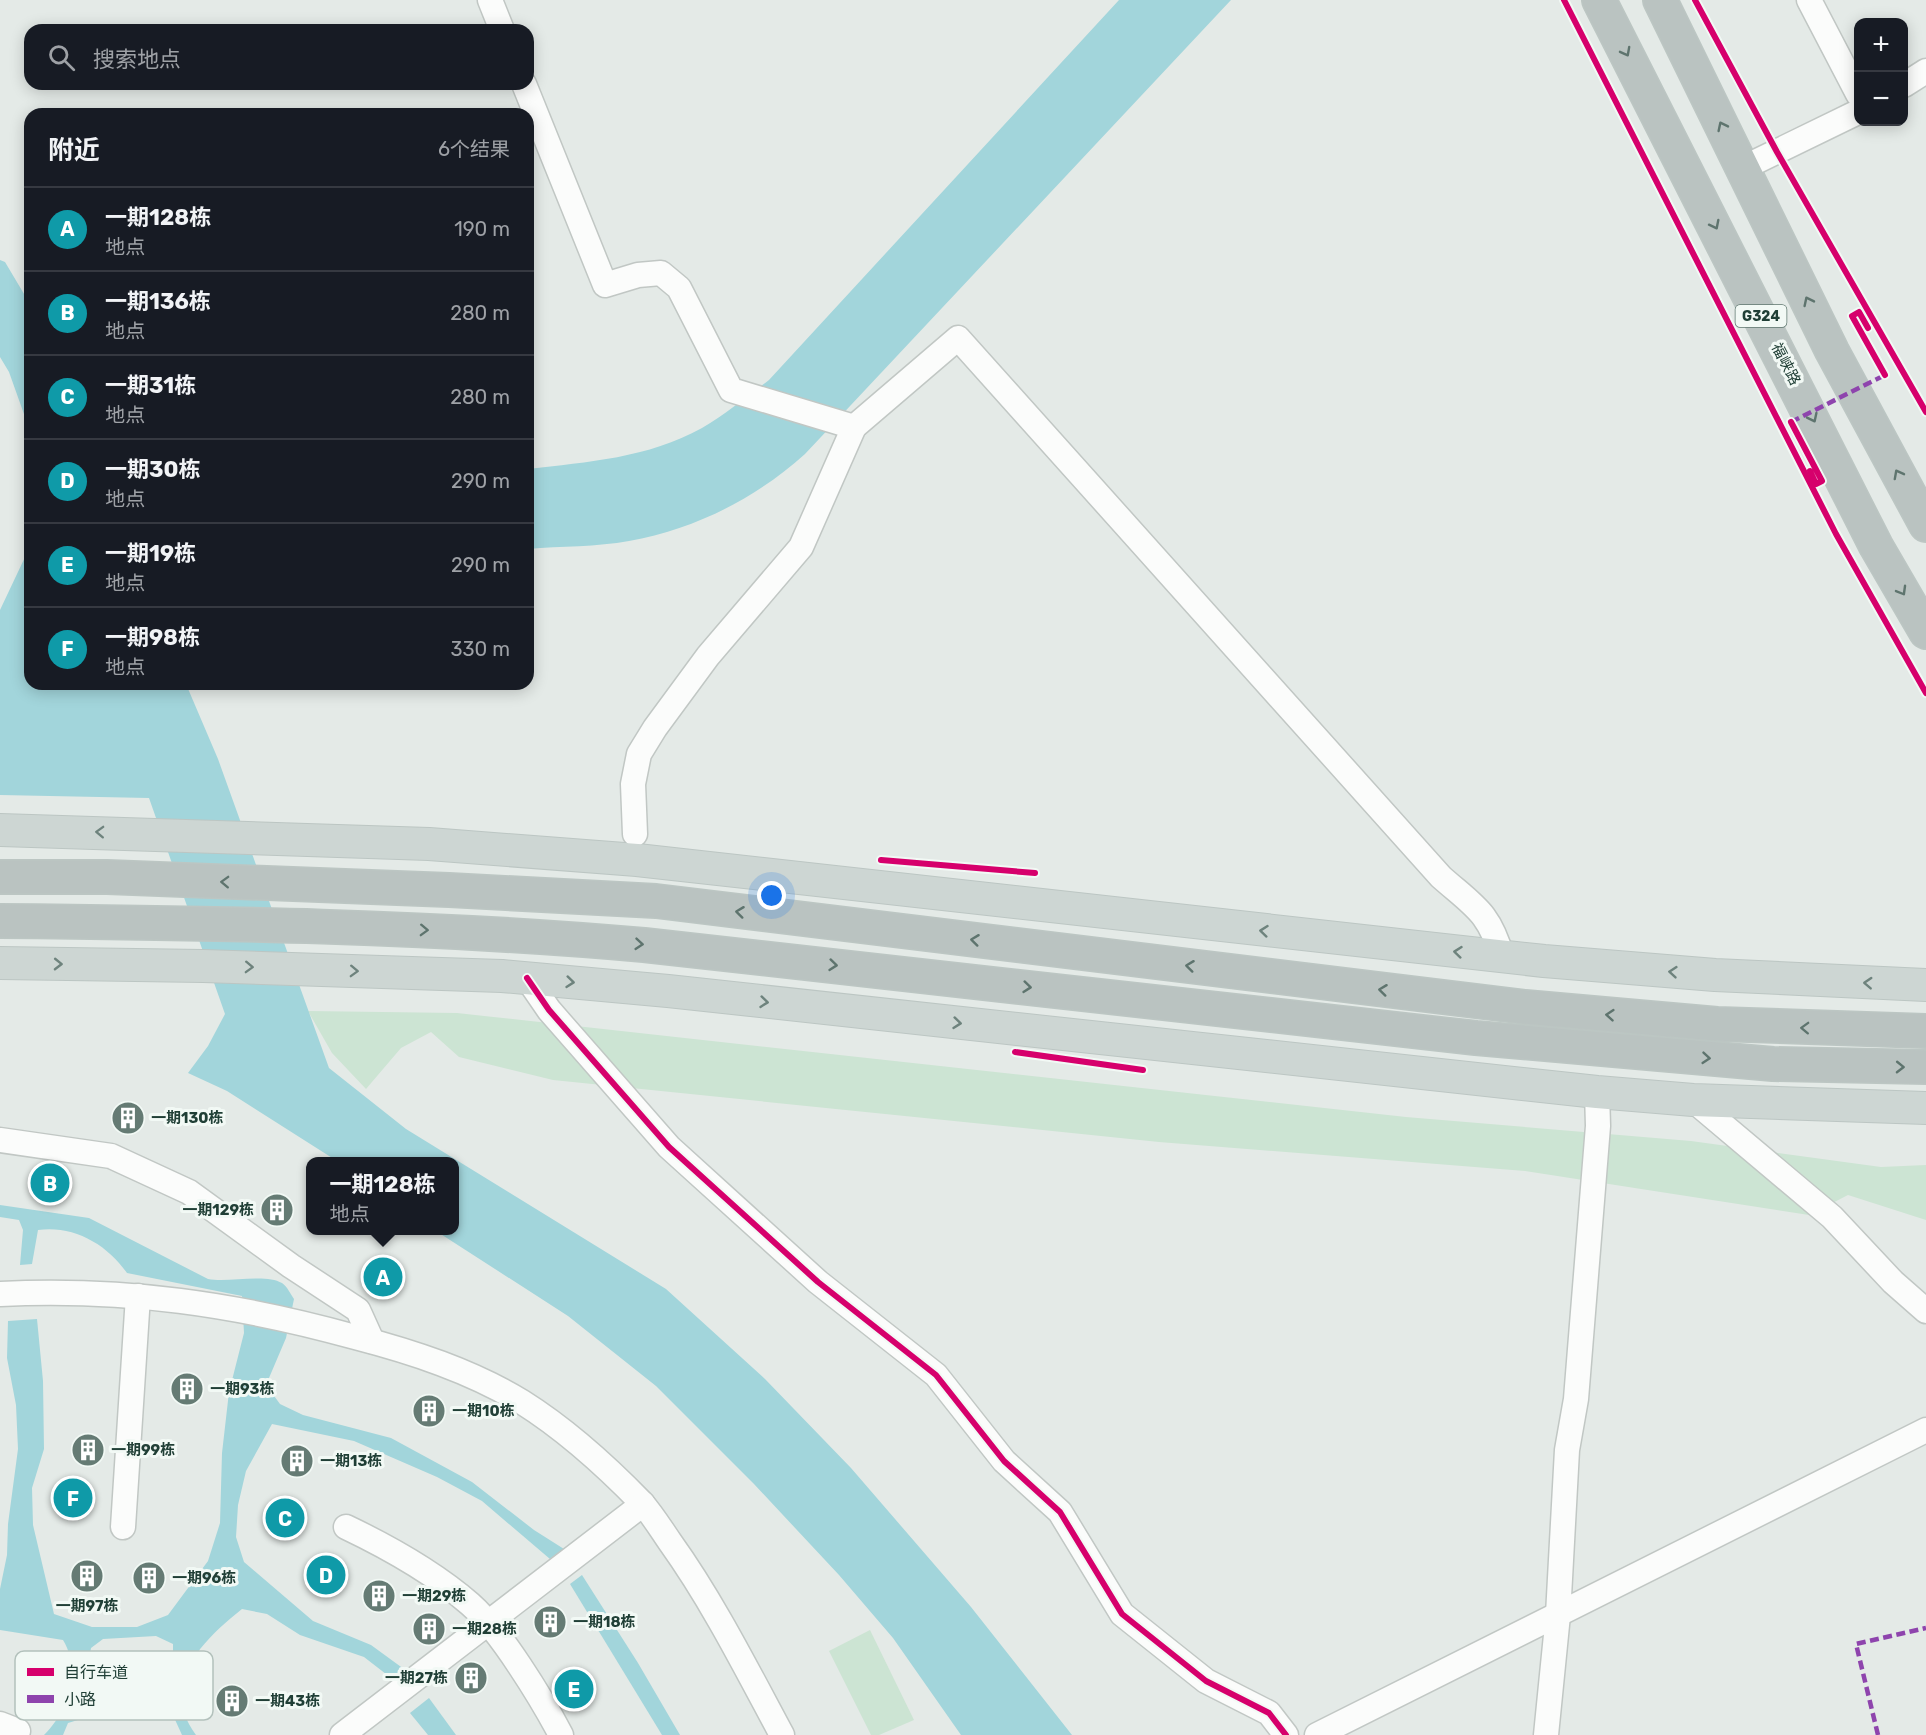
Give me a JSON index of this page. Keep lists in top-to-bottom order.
{
  "streets": {
    "highway": ["G324", "福峡路"]
  },
  "places": {
    "building": [
      "一期130栋",
      "一期129栋",
      "一期93栋",
      "一期10栋",
      "一期99栋",
      "一期13栋",
      "一期97栋",
      "一期96栋",
      "一期29栋",
      "一期18栋",
      "一期28栋",
      "一期27栋",
      "一期43栋"
    ]
  },
  "legend": ["自行车道", "小路"],
  "page": {
    "map_buttons": ["+", "−"],
    "search": "搜索地点",
    "heading": ["附近", "6个结果"],
    "list": [
      {
        "mark": "A",
        "name": "一期128栋",
        "note": "地点",
        "value": "190 m"
      },
      {
        "mark": "B",
        "name": "一期136栋",
        "note": "地点",
        "value": "280 m"
      },
      {
        "mark": "C",
        "name": "一期31栋",
        "note": "地点",
        "value": "280 m"
      },
      {
        "mark": "D",
        "name": "一期30栋",
        "note": "地点",
        "value": "290 m"
      },
      {
        "mark": "E",
        "name": "一期19栋",
        "note": "地点",
        "value": "290 m"
      },
      {
        "mark": "F",
        "name": "一期98栋",
        "note": "地点",
        "value": "330 m"
      }
    ],
    "popup": ["一期128栋", "地点"],
    "pins": [
      "B",
      "A",
      "F",
      "C",
      "D",
      "E"
    ]
  }
}
